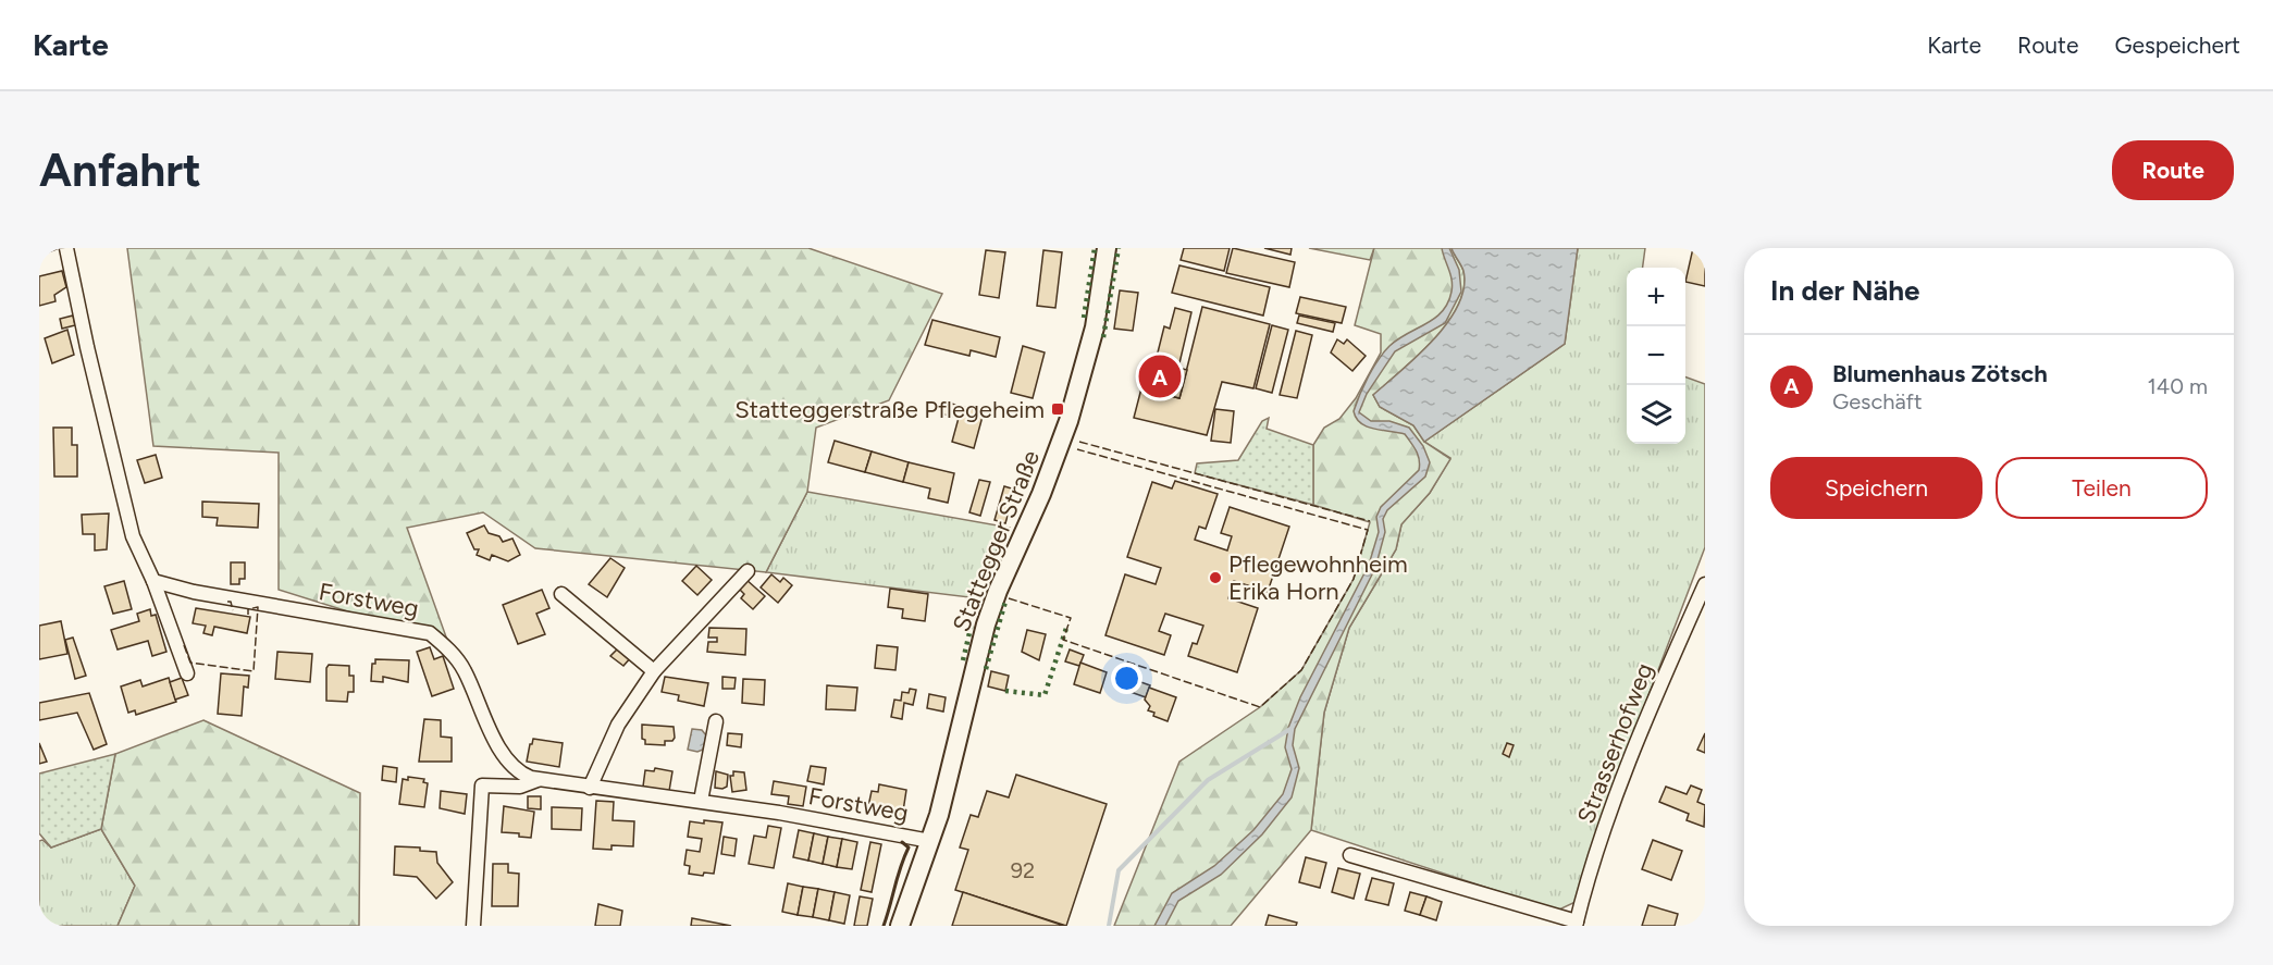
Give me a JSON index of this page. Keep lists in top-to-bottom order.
{
  "streets": {
    "main road": ["Stattegger Straße"],
    "street": ["Forstweg", "Strasserhofweg"]
  },
  "crossings": [
    ["Stattegger Straße", "Forstweg"]
  ],
  "places": {
    "transit": ["Statteggerstraße Pflegeheim"],
    "other": ["Pflegewohnheim Erika Horn"]
  },
  "house_numbers": ["92"],
  "page": {
    "header": "Karte",
    "nav": ["Karte", "Route", "Gespeichert"],
    "buttons": [
      "Route",
      ["Speichern", "Teilen"]
    ],
    "title": "Anfahrt",
    "heading": "In der Nähe",
    "map_buttons": ["+", "−"],
    "list": [
      {
        "mark": "A",
        "name": "Blumenhaus Zötsch",
        "note": "Geschäft",
        "value": "140 m"
      }
    ],
    "pins": "A"
  }
}
